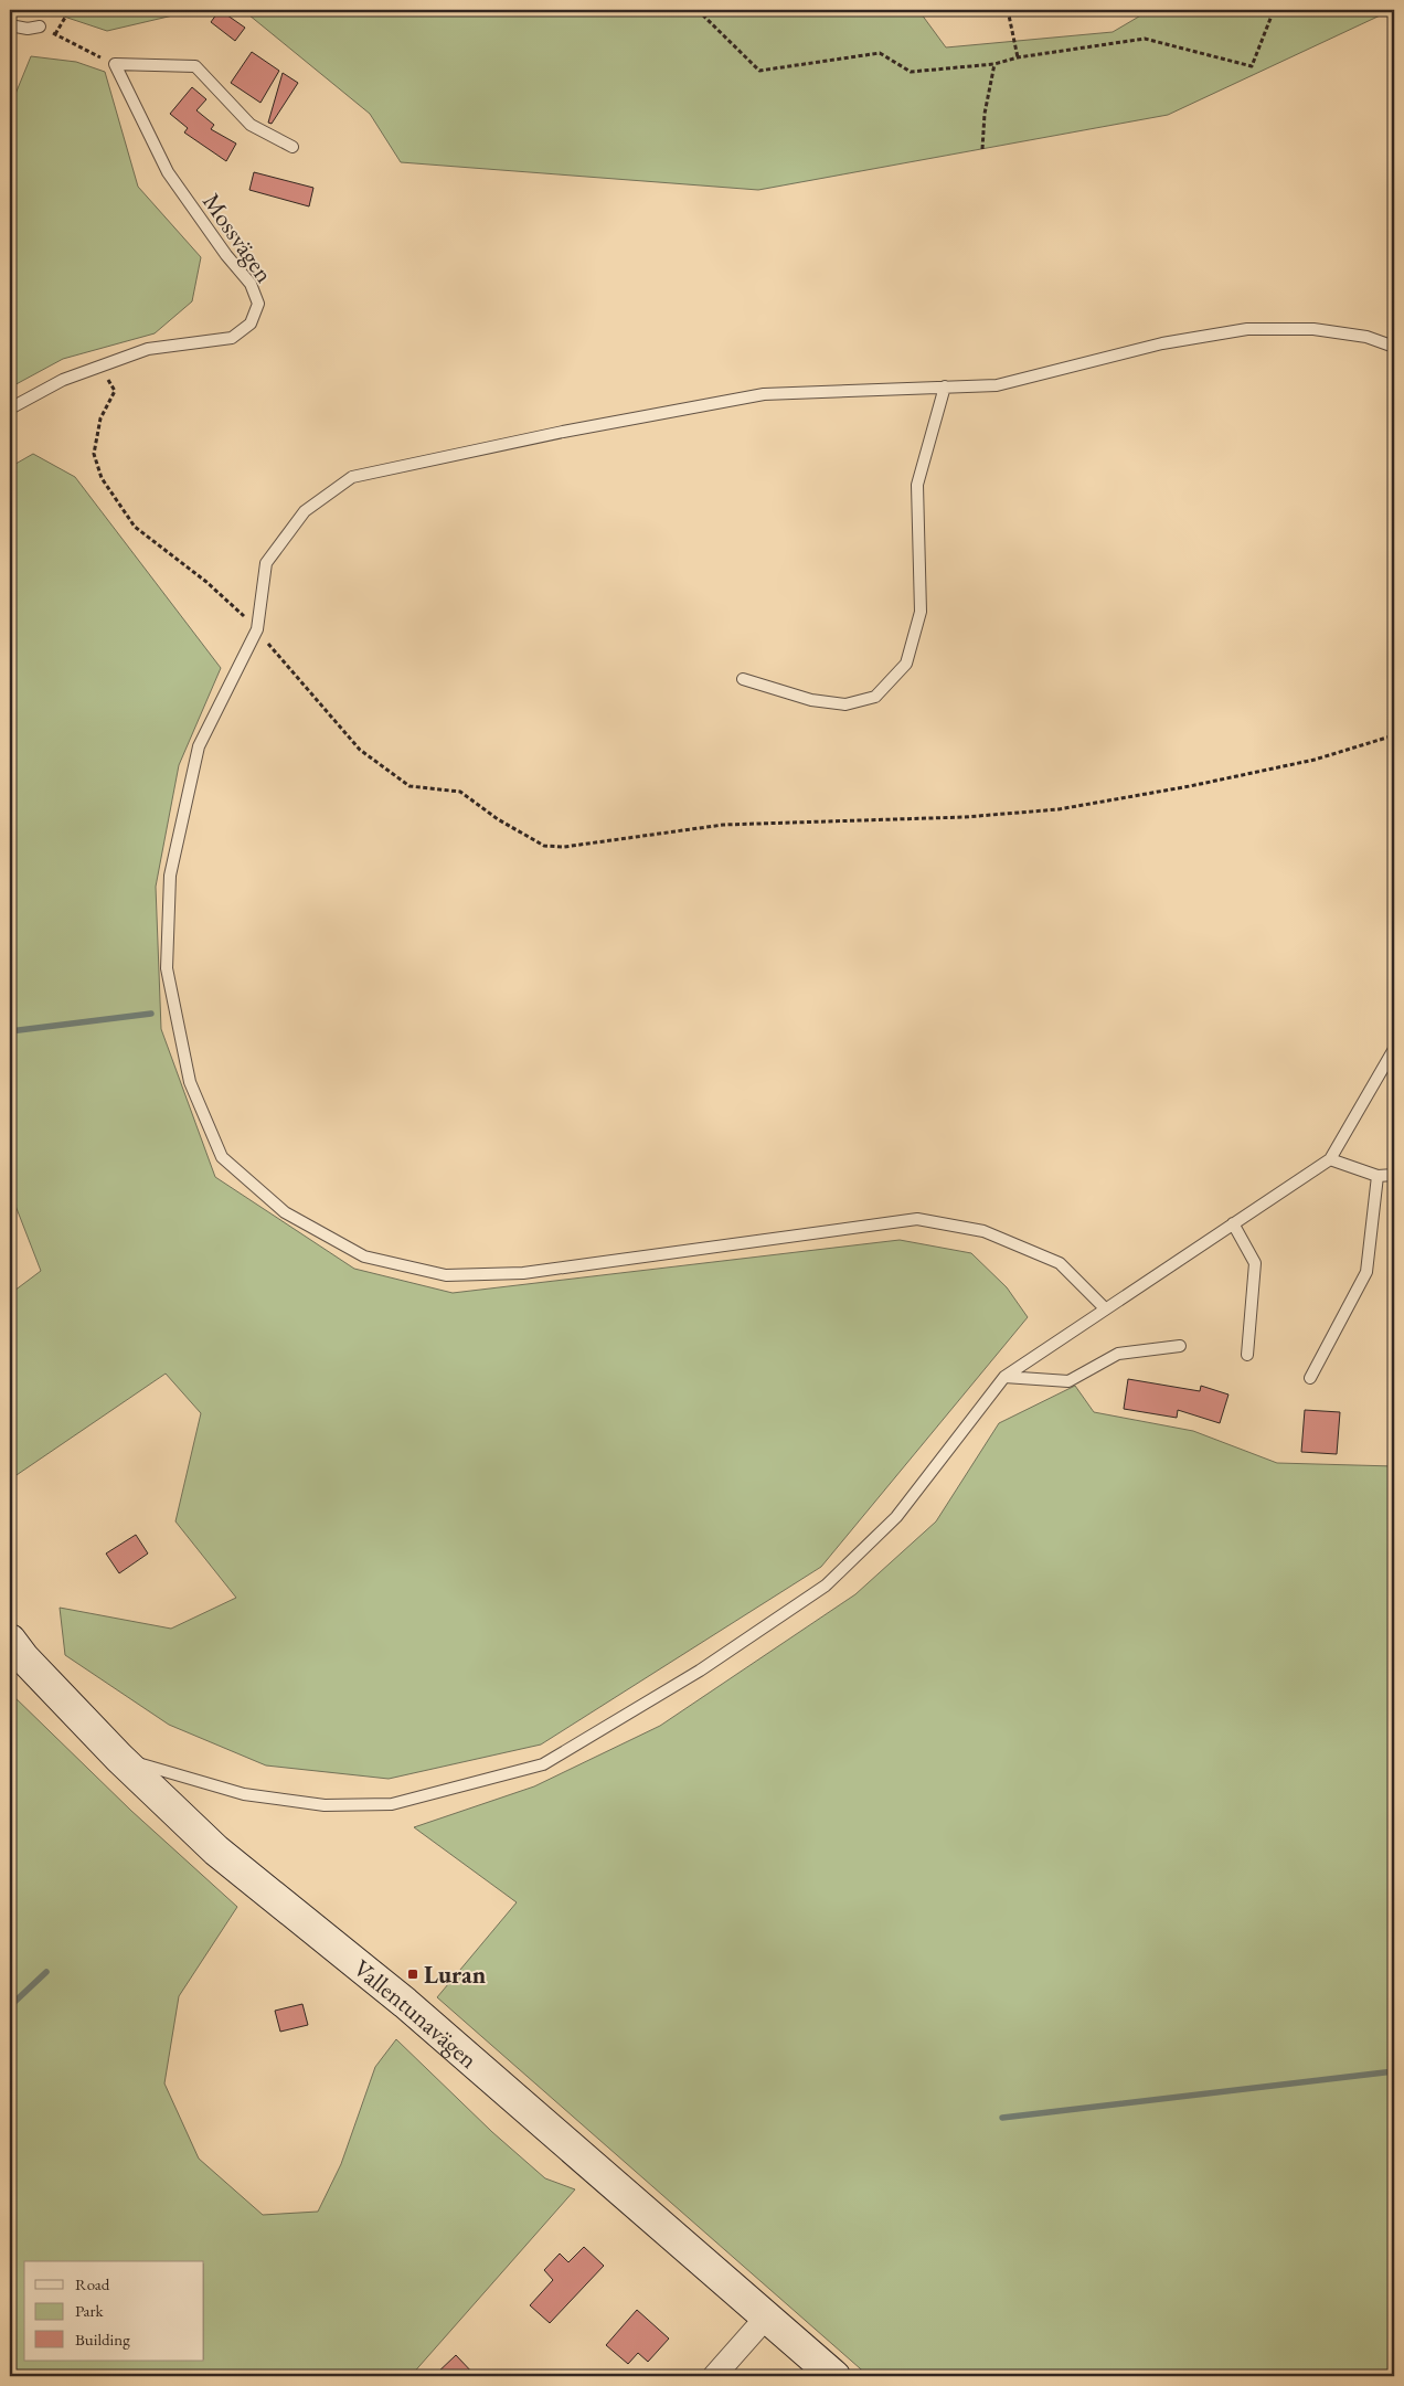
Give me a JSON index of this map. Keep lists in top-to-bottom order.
{
  "streets": {
    "main road": ["Vallentunavägen"],
    "lane": ["Mossvägen"]
  },
  "places": {
    "transit": ["Luran"]
  },
  "legend": ["Road", "Park", "Building"]
}
